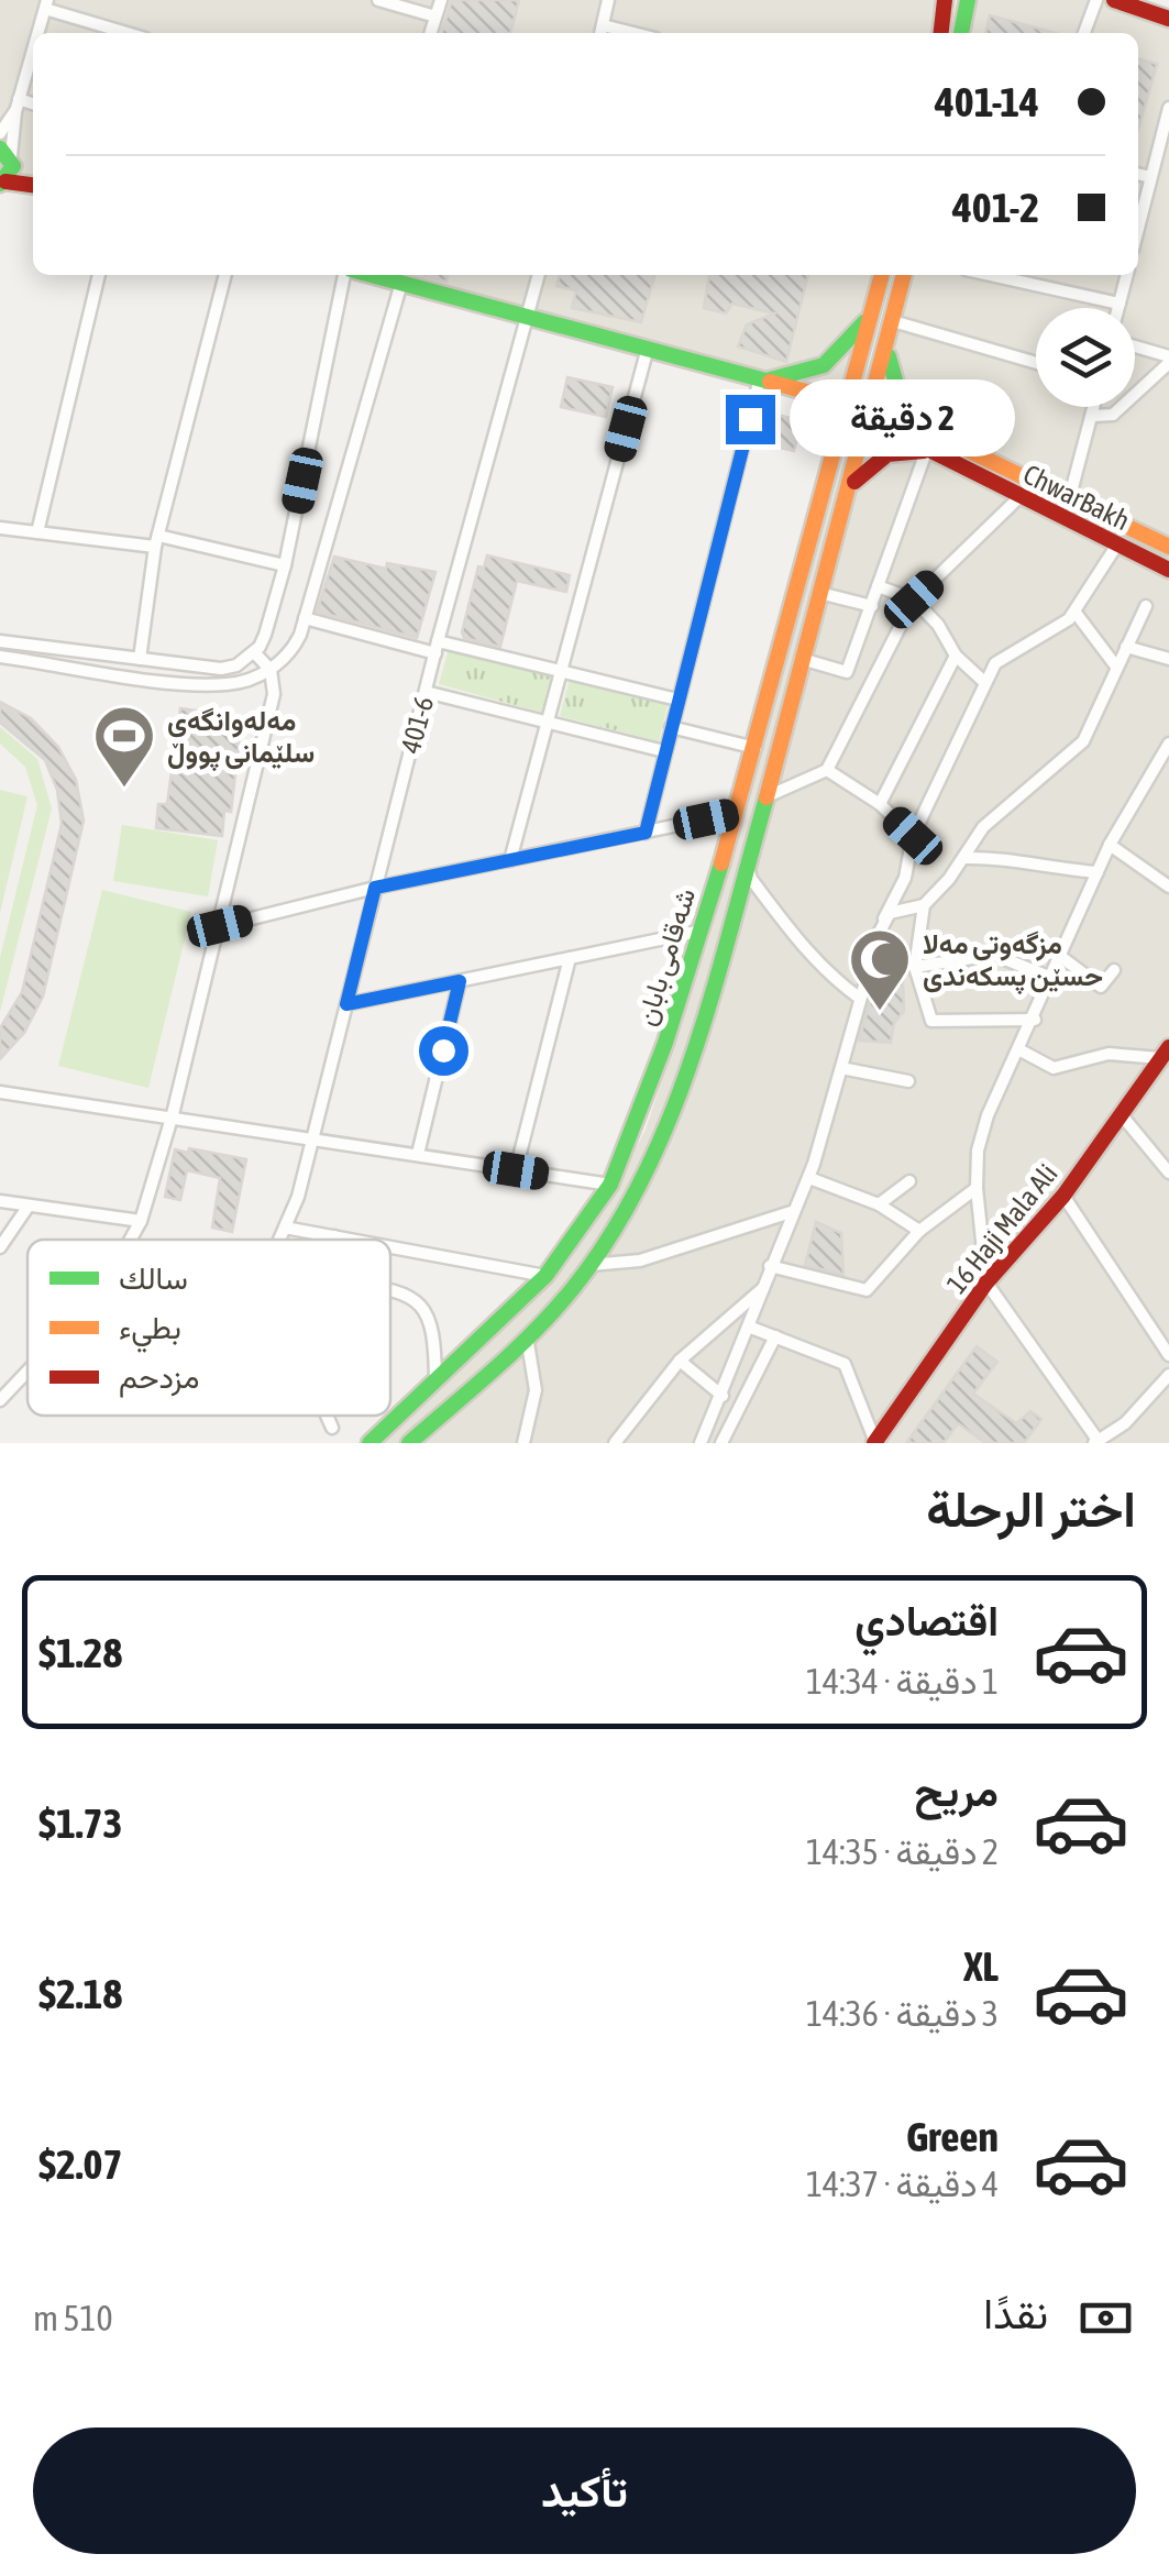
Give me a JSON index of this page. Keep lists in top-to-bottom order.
{
  "streets": {
    "main road": ["ChwarBakh", "شەقامی بابان", "16 Haji Mala Ali"],
    "street": ["401-6"]
  },
  "crossings": [
    ["ChwarBakh", "شەقامی بابان"]
  ],
  "places": {
    "sports": ["مەلەوانگەی سلێمانی پووڵ"],
    "mosque": ["مزگەوتی مەلا حسێن پسکەندی"]
  },
  "legend": ["سالك", "بطيء", "مزدحم"],
  "page": {
    "banner": ["401-14", "401-2"],
    "bubble": "2 دقيقة",
    "heading": "اختر الرحلة",
    "list": [
      {
        "name": "اقتصادي",
        "note": "1 دقيقة · 14:34",
        "value": "$1.28"
      },
      {
        "name": "مريح",
        "note": "2 دقيقة · 14:35",
        "value": "$1.73"
      },
      {
        "name": "XL",
        "note": "3 دقيقة · 14:36",
        "value": "$2.18"
      },
      {
        "name": "Green",
        "note": "4 دقيقة · 14:37",
        "value": "$2.07"
      }
    ],
    "pay": ["نقدًا", "510 m"],
    "buttons": "تأكيد"
  }
}
